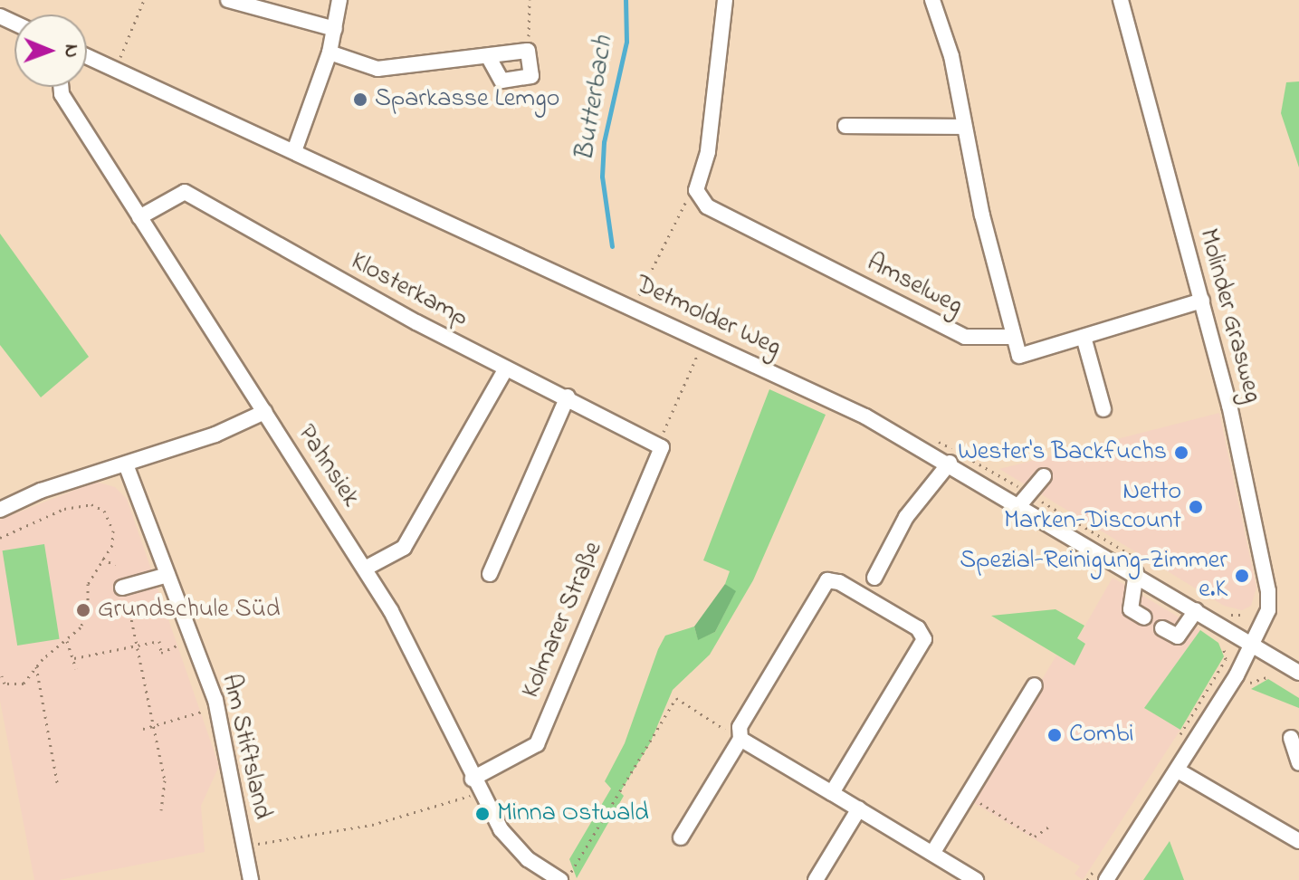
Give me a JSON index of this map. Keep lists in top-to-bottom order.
{
  "streets": {
    "street": [
      "Amselweg",
      "Klosterkamp",
      "Molinder Grasweg",
      "Detmolder Weg",
      "Pahnsiek",
      "Kolmarer Straße",
      "Am Stiftsland"
    ]
  },
  "crossings": [
    ["Klosterkamp", "Pahnsiek"],
    ["Klosterkamp", "Kolmarer Straße"],
    ["Molinder Grasweg", "Detmolder Weg"],
    ["Pahnsiek", "Kolmarer Straße"]
  ],
  "water": ["Butterbach"],
  "places": [
    "Sparkasse Lemgo",
    "Wester's Backfuchs",
    "Netto Marken-Discount",
    "Spezial-Reinigung-Zimmer e.K",
    "Grundschule Süd",
    "Combi",
    "Minna Ostwald"
  ],
  "north": "right"
}
